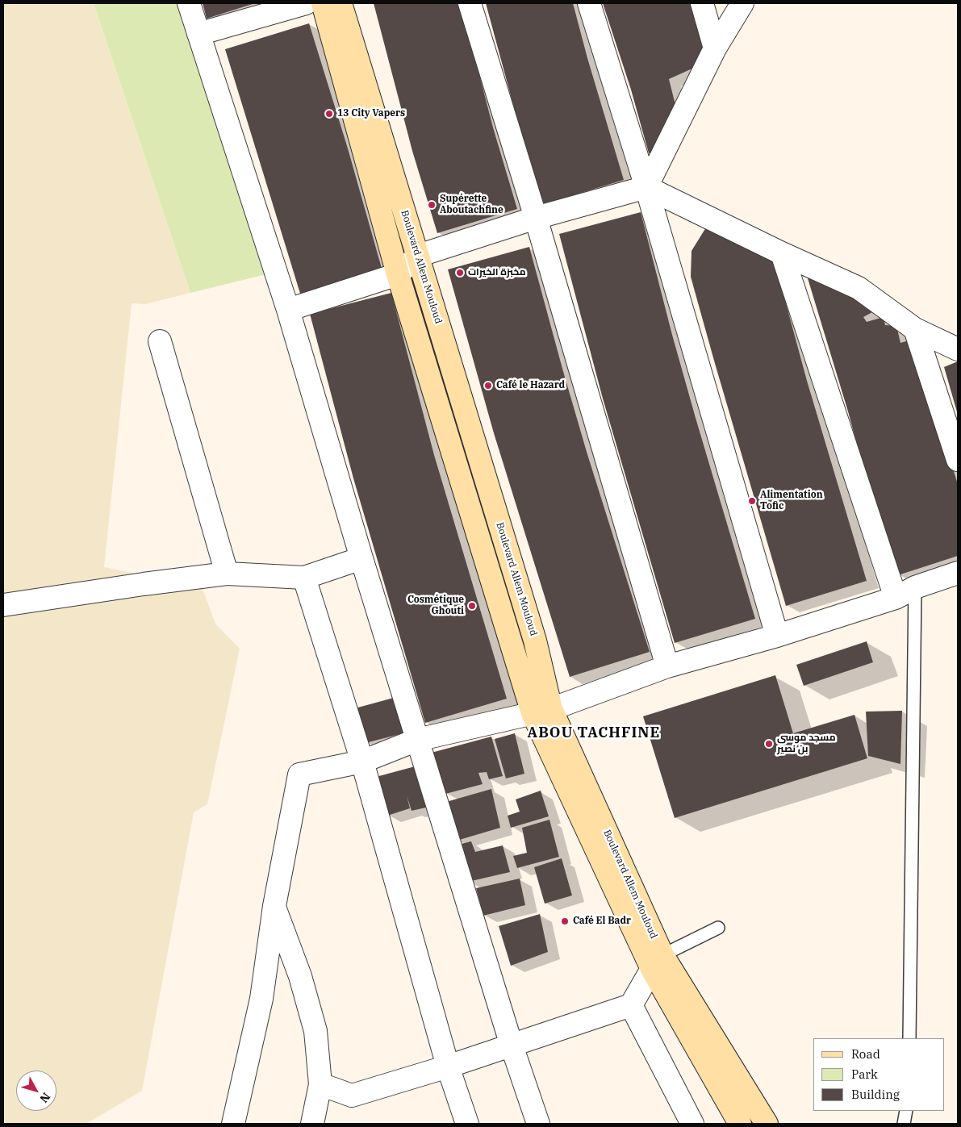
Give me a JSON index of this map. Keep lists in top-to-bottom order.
{
  "streets": {
    "main road": ["Boulevard Allem Mouloud"]
  },
  "districts": ["ABOU TACHFINE"],
  "places": [
    "13 City Vapers",
    "Supérette Aboutachfine",
    "مخبزة الخيرات",
    "Café le Hazard",
    "Alimentation Tofic",
    "Cosmétique Ghouti",
    "مسجد موسى بن نصير",
    "Café El Badr"
  ],
  "legend": ["Road", "Park", "Building"],
  "north": "bottom right"
}
